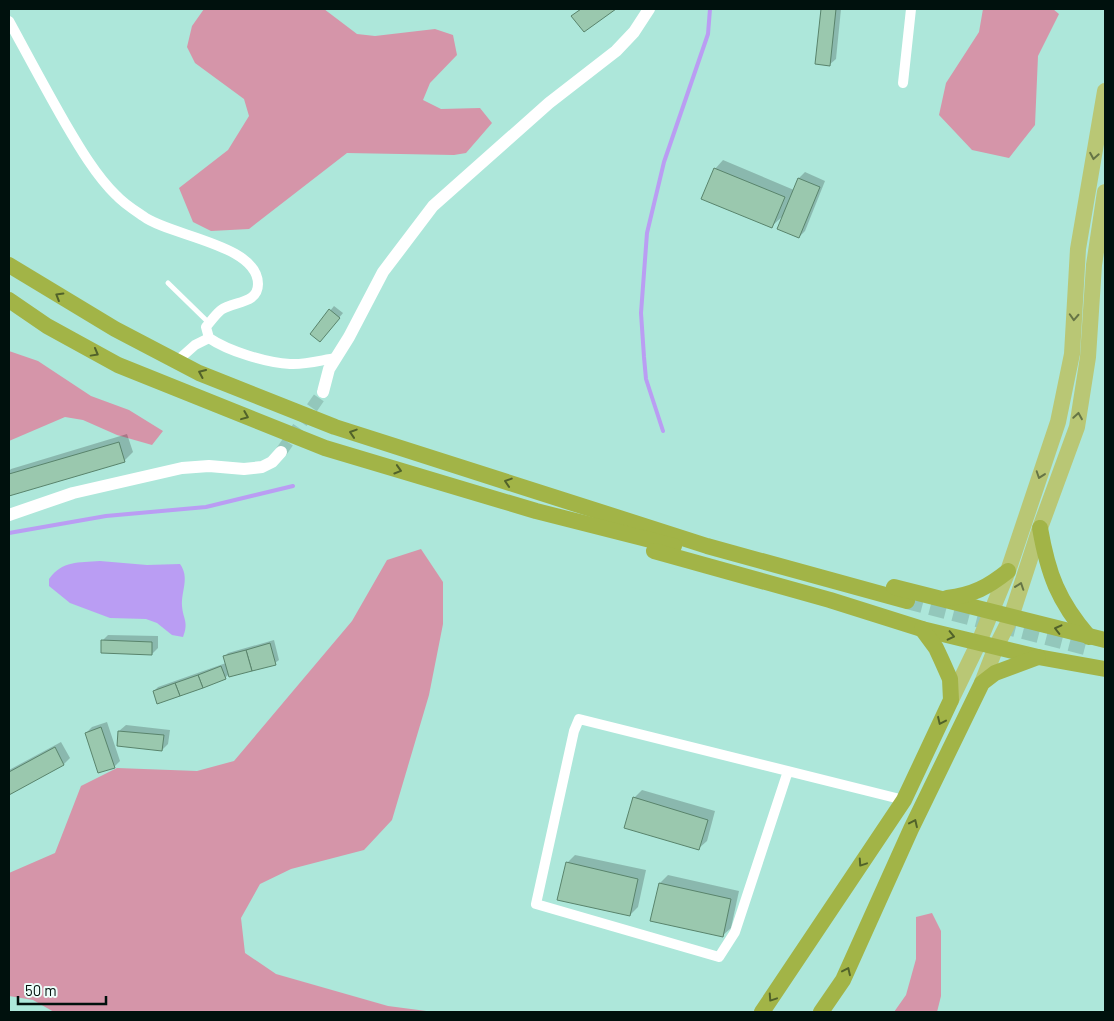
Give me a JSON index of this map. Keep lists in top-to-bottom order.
{
  "scale_bar": "50 m"
}
